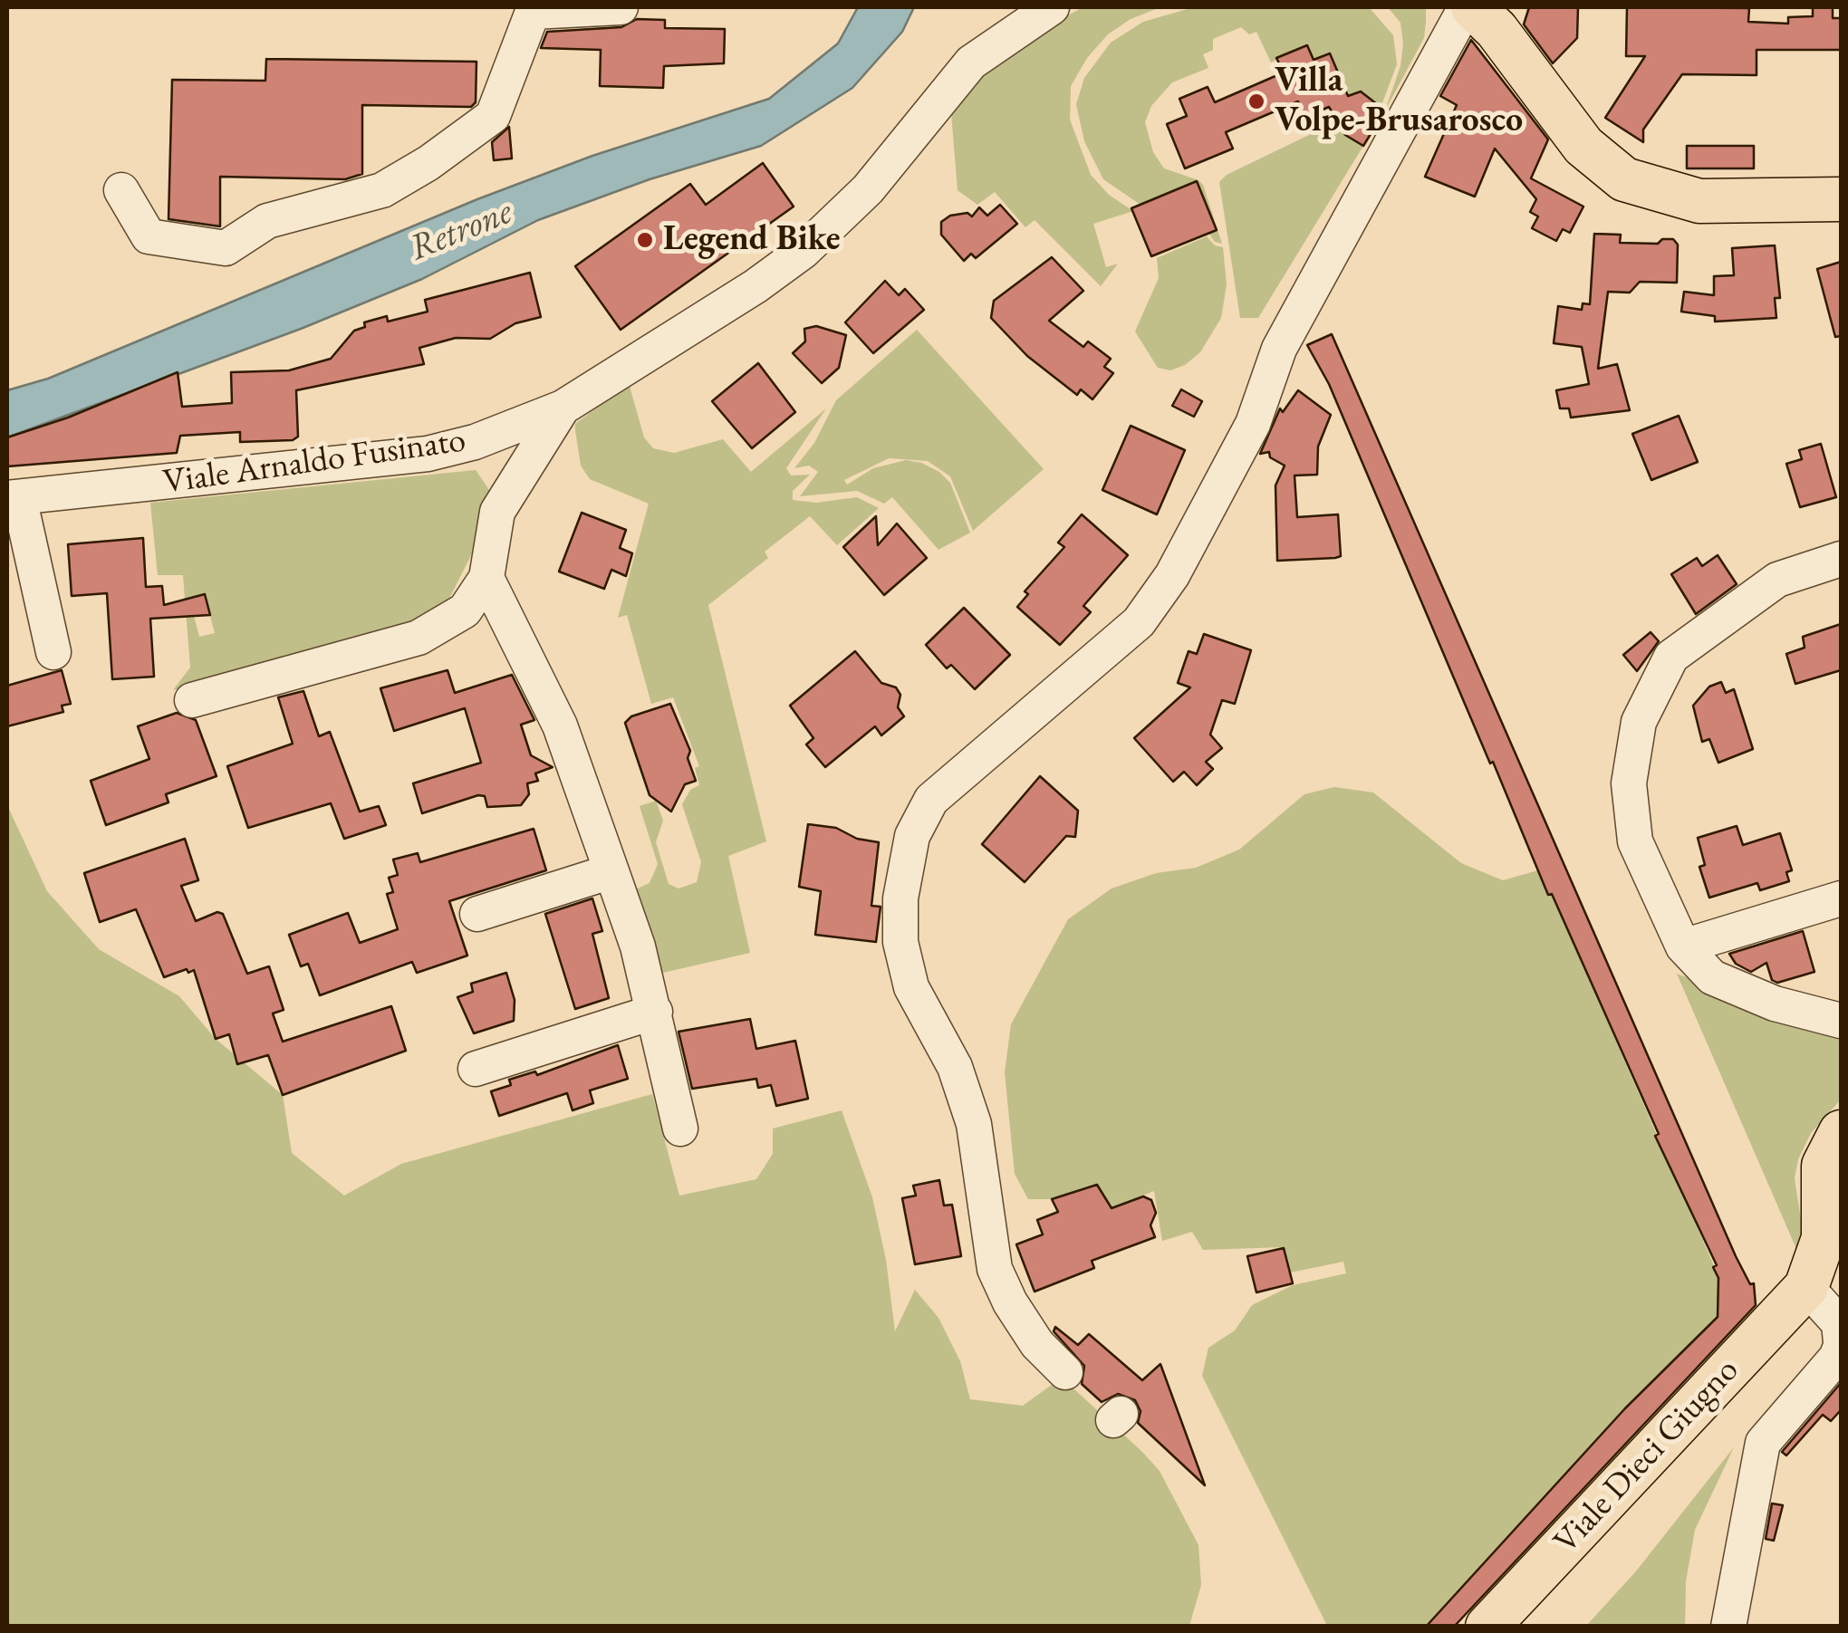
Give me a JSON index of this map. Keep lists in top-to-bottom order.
{
  "streets": {
    "main road": ["Viale Dieci Giugno"],
    "street": ["Viale Arnaldo Fusinato"]
  },
  "water": ["Retrone"],
  "places": ["Villa Volpe-Brusarosco", "Legend Bike"]
}
